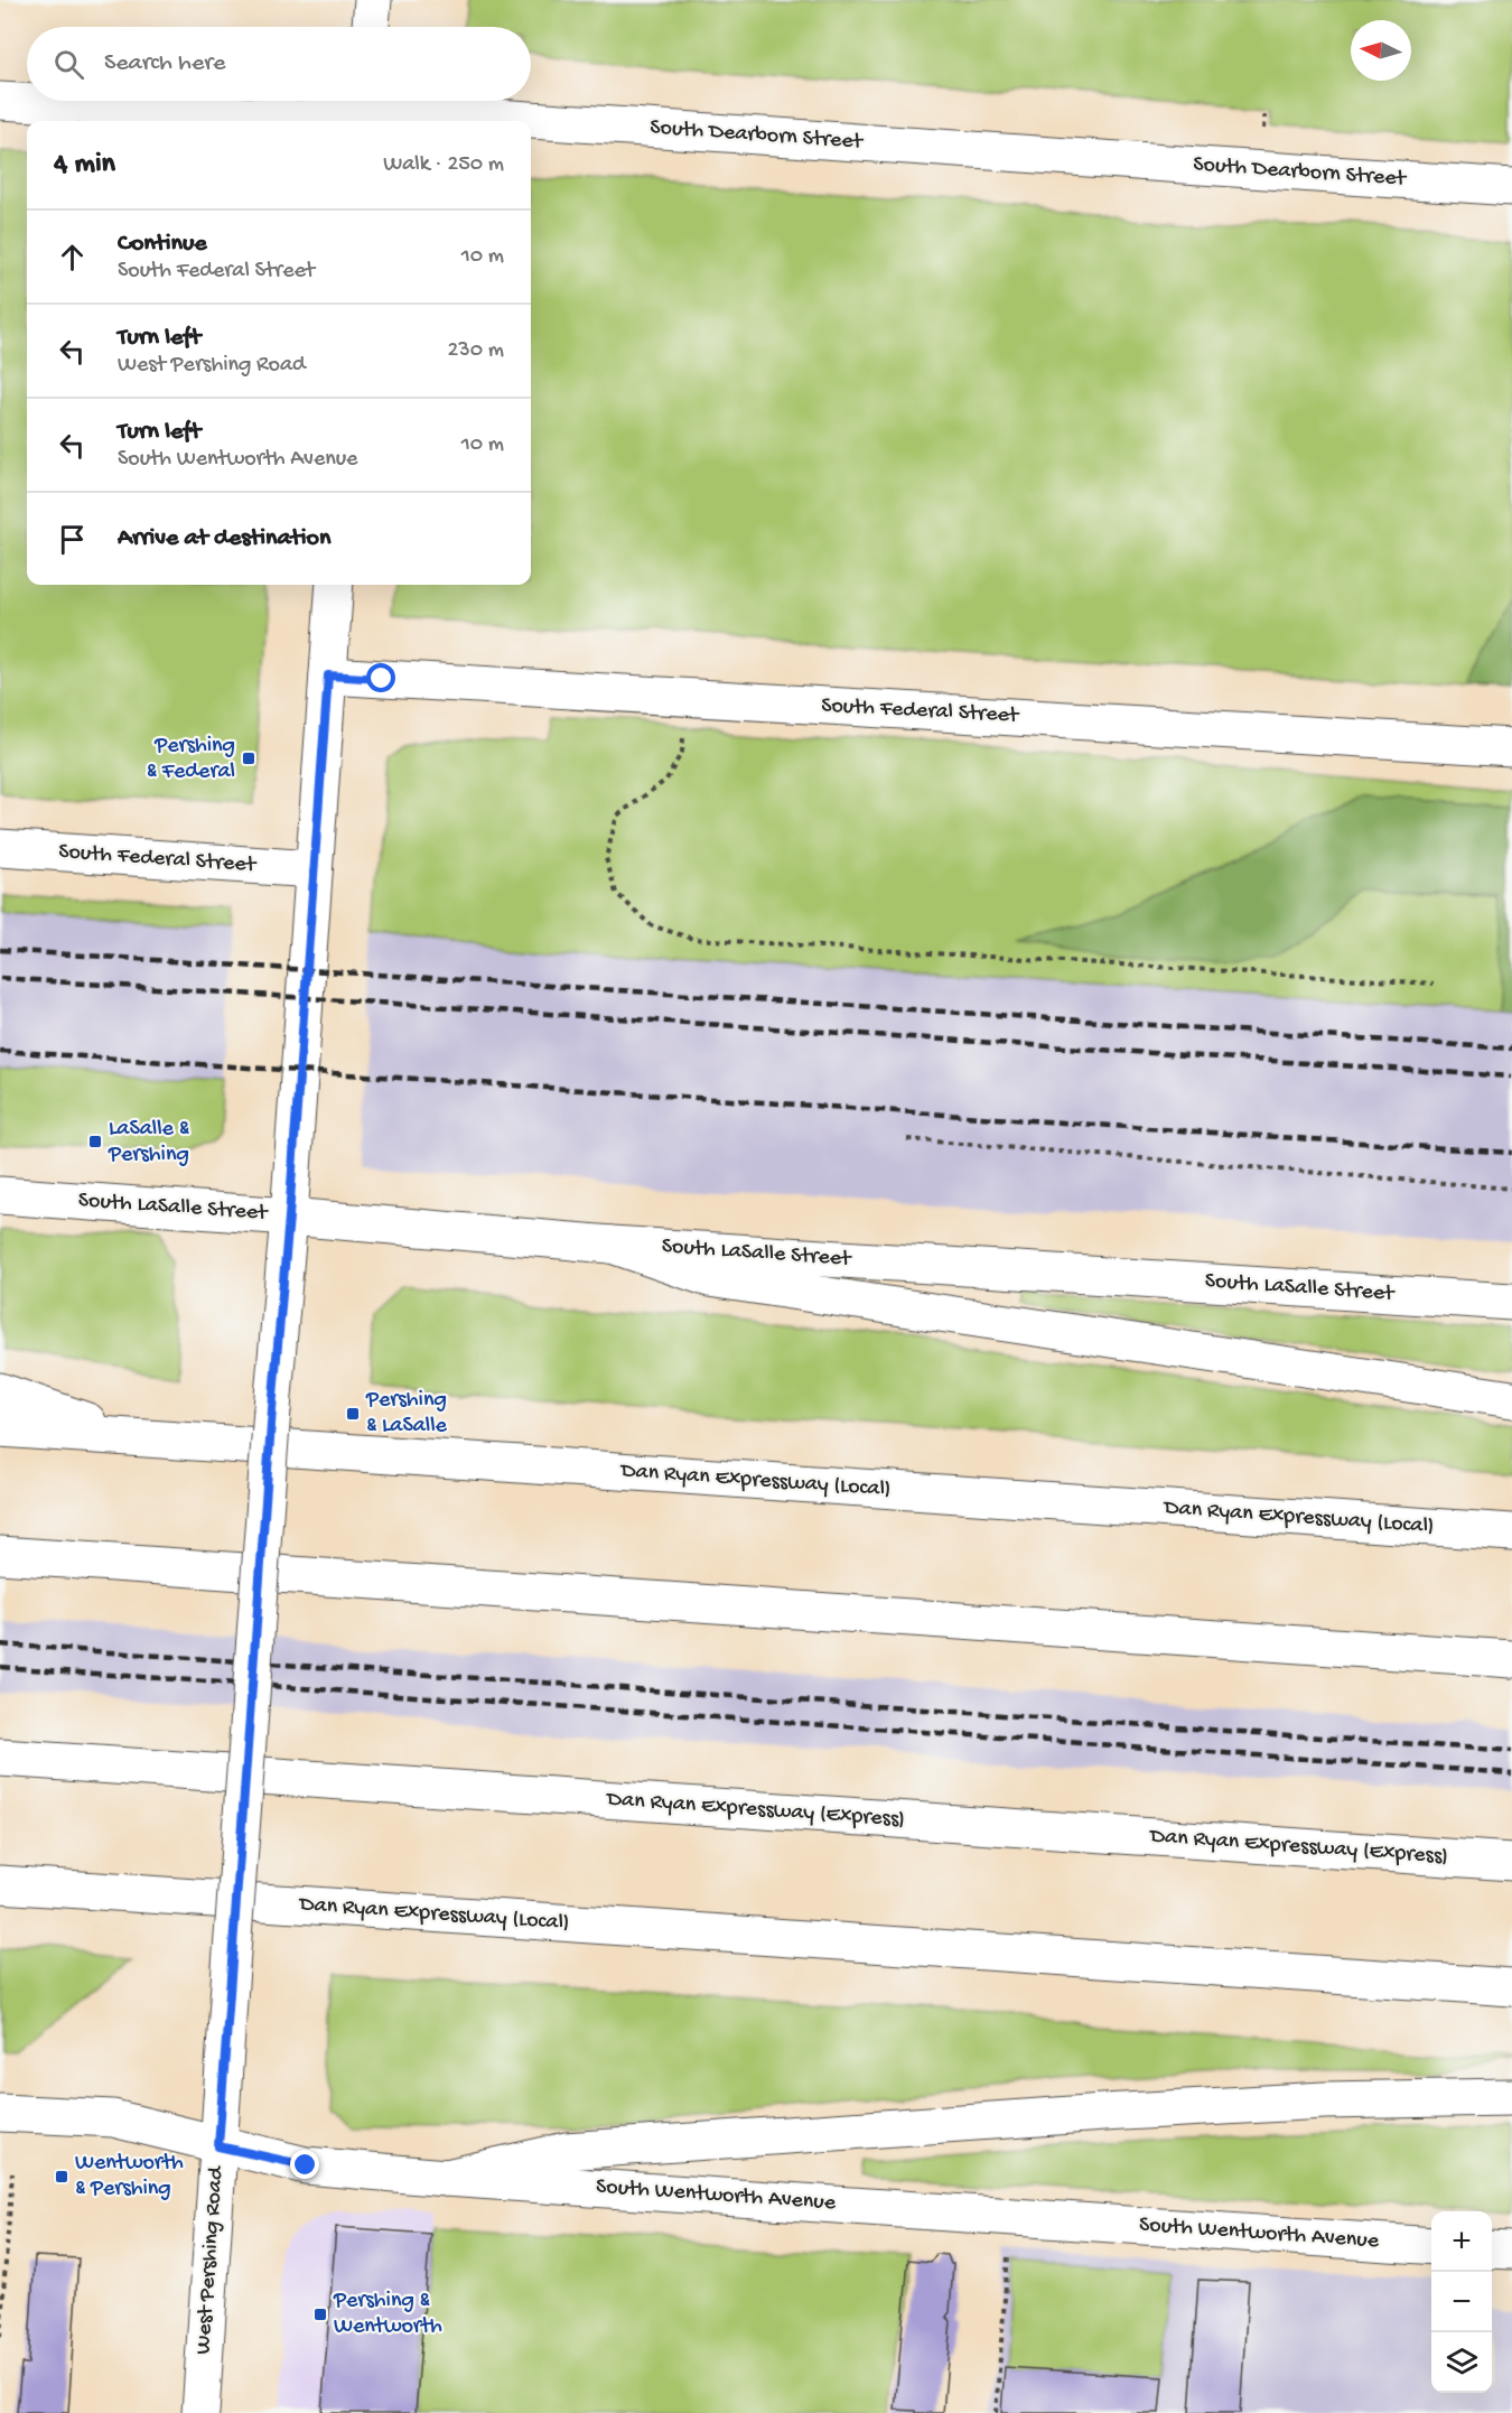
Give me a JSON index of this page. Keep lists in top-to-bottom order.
{
  "streets": {
    "main road": [
      "South Dearborn Street",
      "South Federal Street",
      "South LaSalle Street",
      "Dan Ryan Expressway (Local)",
      "Dan Ryan Expressway (Express)",
      "South Wentworth Avenue",
      "West Pershing Road"
    ]
  },
  "crossings": [
    ["South Federal Street", "West Pershing Road"],
    ["South LaSalle Street", "West Pershing Road"],
    ["South Wentworth Avenue", "West Pershing Road"]
  ],
  "places": {
    "transit": [
      "Pershing & Federal",
      "LaSalle & Pershing",
      "Pershing & LaSalle",
      "Wentworth & Pershing",
      "Pershing & Wentworth"
    ]
  },
  "north": "left",
  "page": {
    "search": "Search here",
    "heading": ["4 min", "Walk · 250 m"],
    "list": [
      ["Continue", "South Federal Street", "10 m"],
      ["Turn left", "West Pershing Road", "230 m"],
      ["Turn left", "South Wentworth Avenue", "10 m"],
      "Arrive at destination"
    ],
    "map_buttons": ["+", "−"]
  }
}
